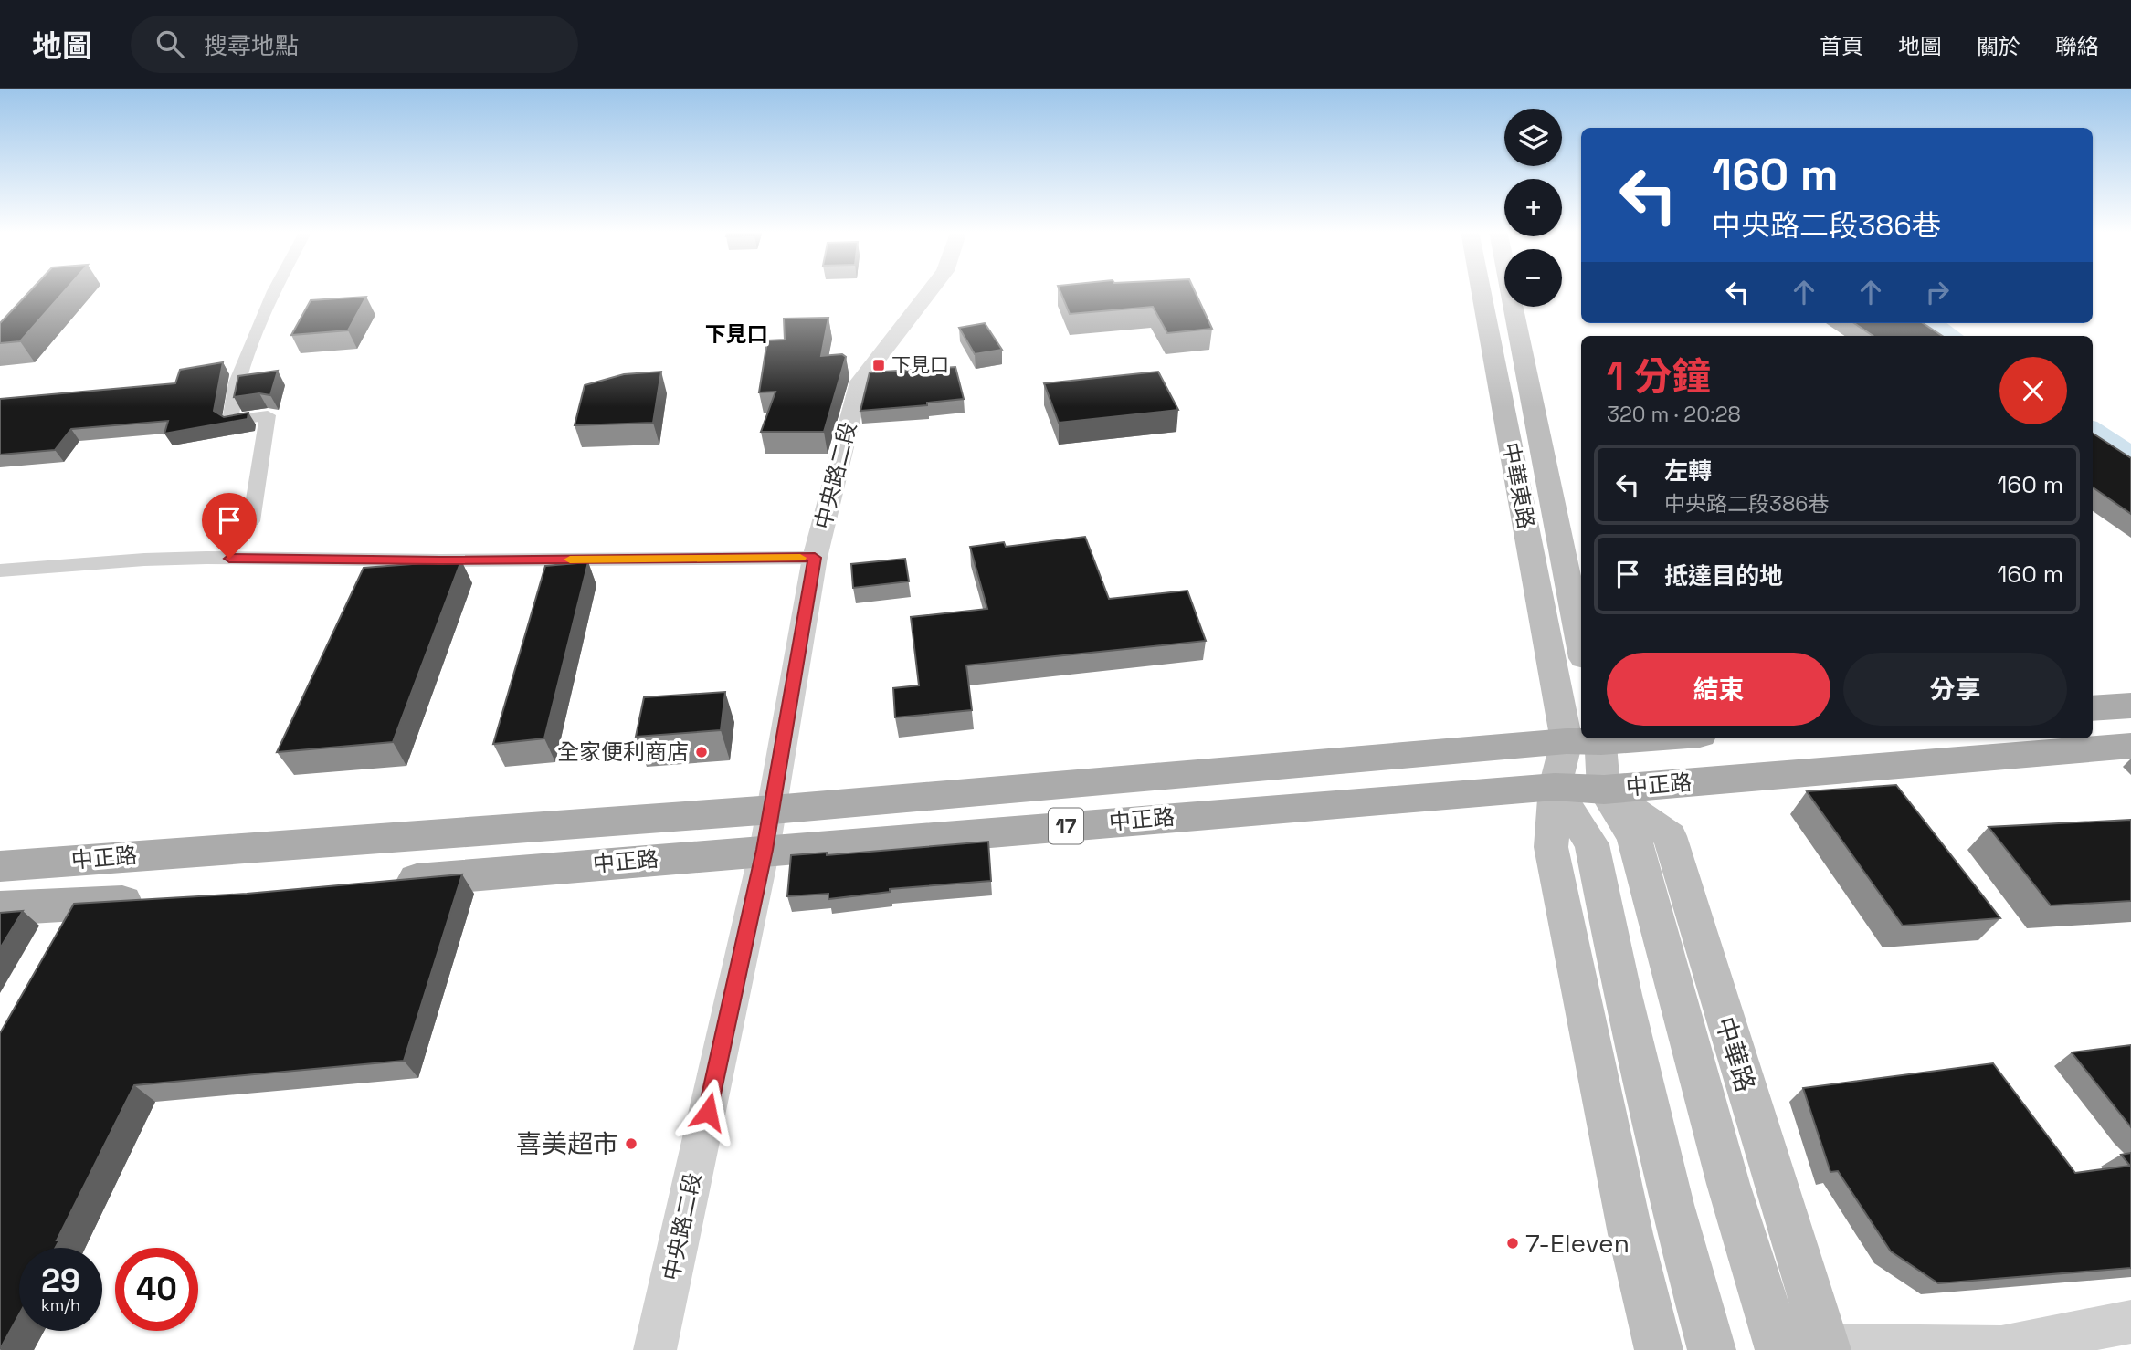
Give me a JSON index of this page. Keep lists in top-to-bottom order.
{
  "streets": {
    "main road": [
      "中華東路",
      "中正路",
      "17",
      "中華路"
    ],
    "street": ["中央路二段"]
  },
  "crossings": [
    ["中央路二段", "中正路"],
    ["中正路", "中華路"]
  ],
  "districts": ["下見口"],
  "places": {
    "transit": ["下見口"],
    "other": ["全家便利商店", "喜美超市", "7-Eleven"]
  },
  "page": {
    "header": "地圖",
    "search": "搜尋地點",
    "nav": [
      "首頁",
      "地圖",
      "關於",
      "聯絡"
    ],
    "map_buttons": ["+", "−"],
    "turn": ["160 m", "中央路二段386巷"],
    "heading": ["1 分鐘", "320 m · 20:28"],
    "list": [
      {
        "name": "左轉",
        "note": "中央路二段386巷",
        "value": "160 m"
      },
      {
        "name": "抵達目的地",
        "value": "160 m"
      }
    ],
    "buttons": ["結束", "分享"],
    "speed": "29 km/h",
    "limit": "40"
  }
}
